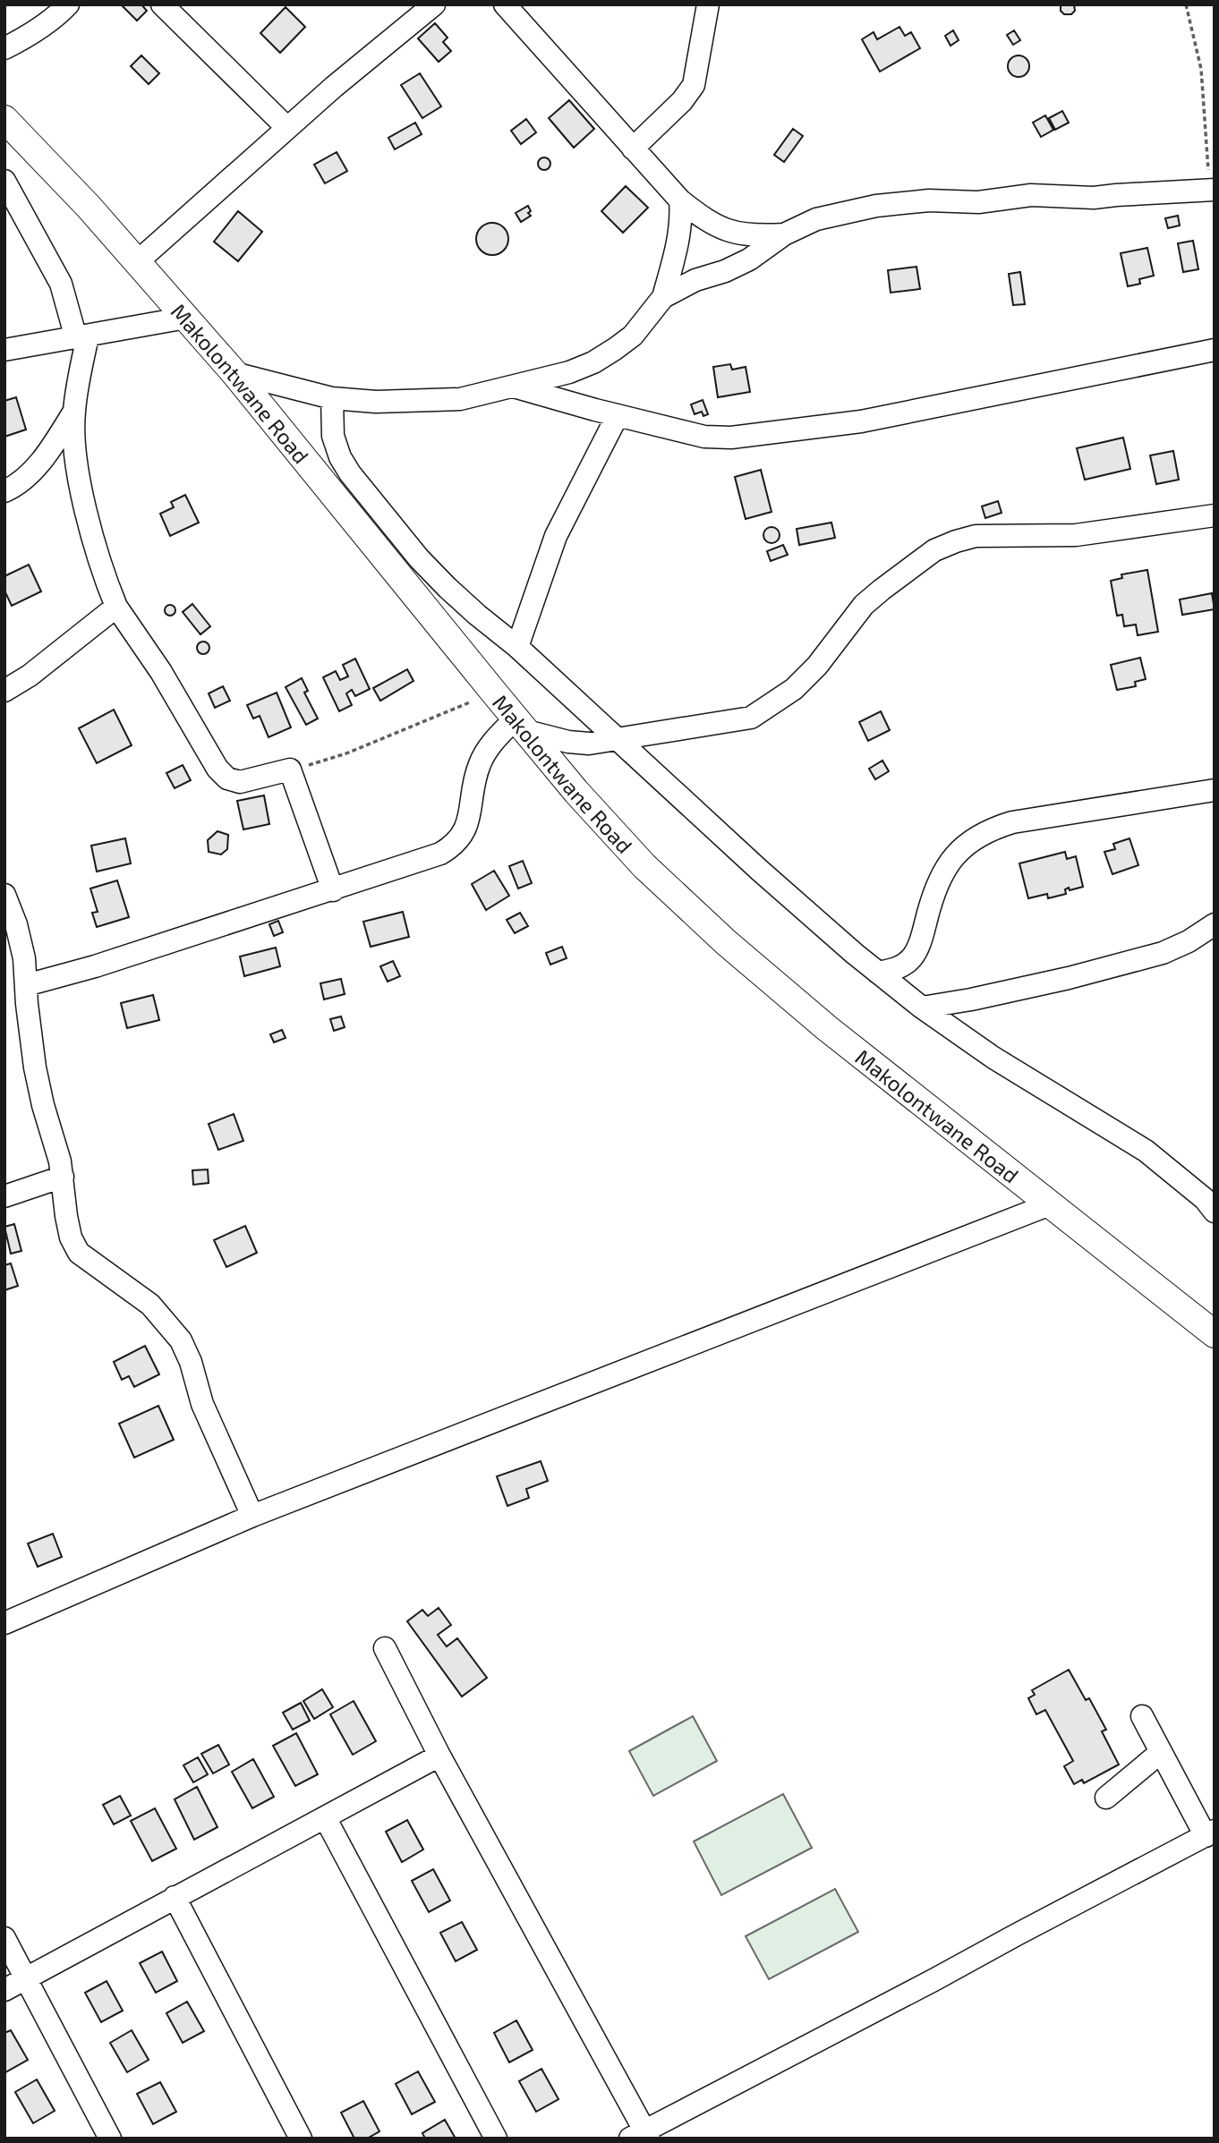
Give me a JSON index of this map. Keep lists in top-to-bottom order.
{
  "streets": {
    "main road": ["Makolontwane Road"]
  }
}
